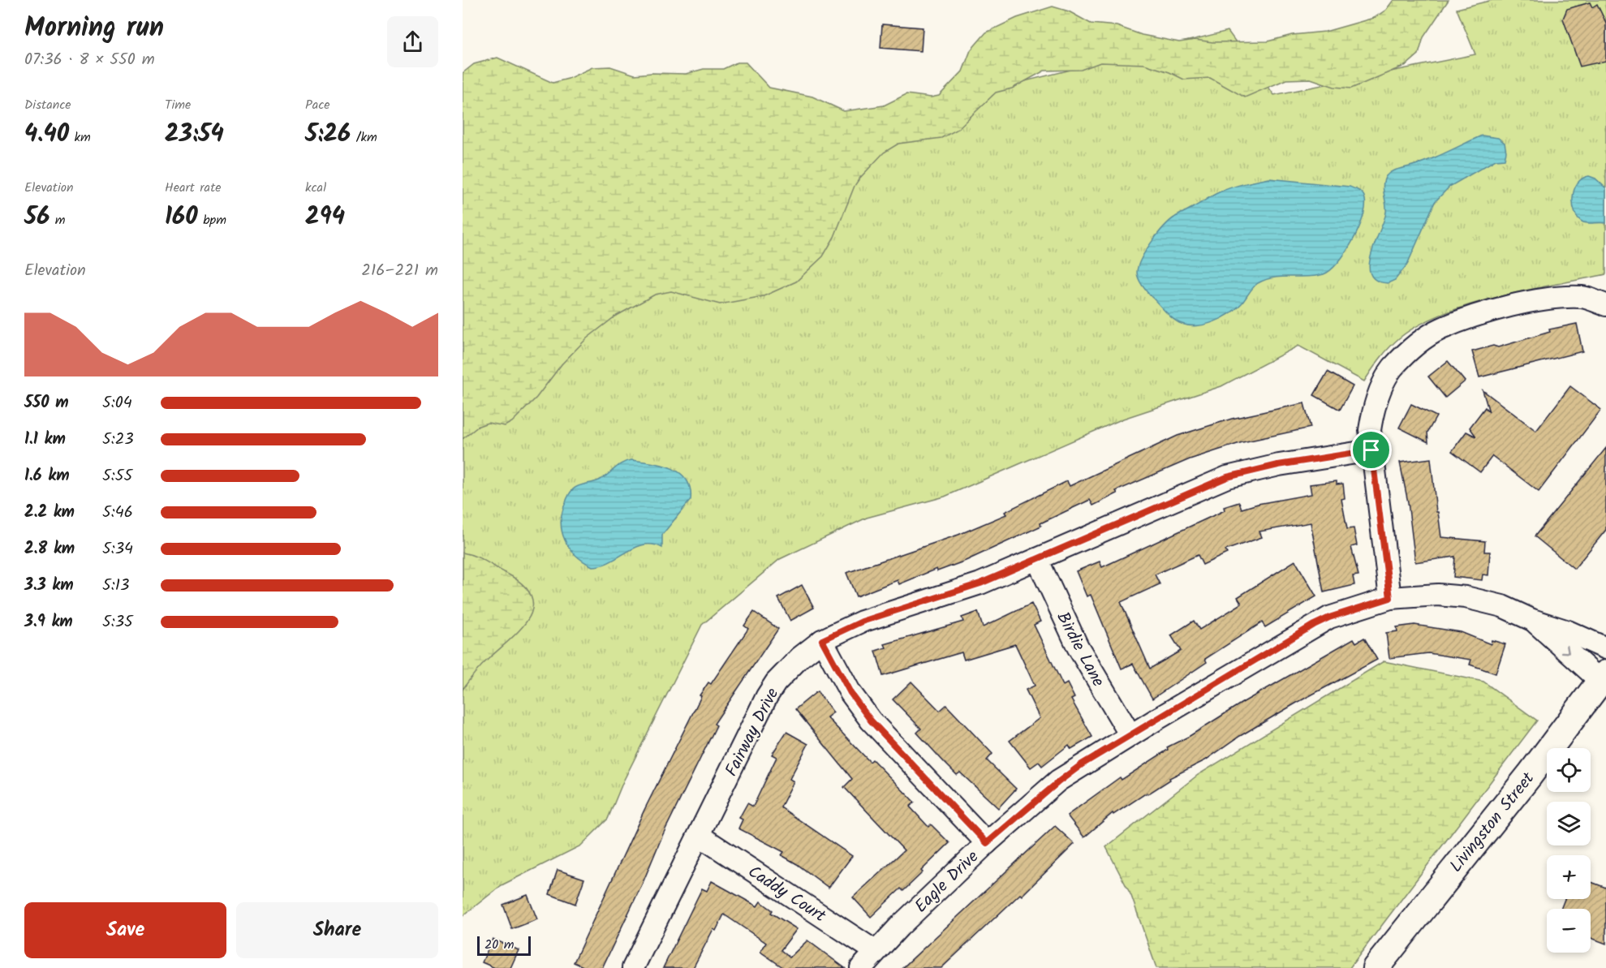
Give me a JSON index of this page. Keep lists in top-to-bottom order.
{
  "streets": {
    "street": [
      "Birdie Lane",
      "Fairway Drive",
      "Livingston Street",
      "Eagle Drive",
      "Caddy Court"
    ]
  },
  "crossings": [
    ["Birdie Lane", "Fairway Drive"],
    ["Birdie Lane", "Eagle Drive"],
    ["Fairway Drive", "Caddy Court"],
    ["Livingston Street", "Eagle Drive"],
    ["Eagle Drive", "Caddy Court"]
  ],
  "scale_bar": "20 m",
  "page": {
    "heading": ["Morning run", "07:36 · 8 × 550 m"],
    "stats": [
      ["Distance", "4.40 km"],
      ["Time", "23:54"],
      ["Pace", "5:26 /km"],
      ["Elevation", "56 m"],
      ["Heart rate", "160 bpm"],
      ["kcal", "294"]
    ],
    "chart": ["Elevation", "216–221 m"],
    "list": [
      {
        "name": "550 m",
        "note": "5:04"
      },
      {
        "name": "1.1 km",
        "note": "5:23"
      },
      {
        "name": "1.6 km",
        "note": "5:55"
      },
      {
        "name": "2.2 km",
        "note": "5:46"
      },
      {
        "name": "2.8 km",
        "note": "5:34"
      },
      {
        "name": "3.3 km",
        "note": "5:13"
      },
      {
        "name": "3.9 km",
        "note": "5:35"
      }
    ],
    "map_buttons": ["+", "−"],
    "buttons": ["Save", "Share"],
    "scale": "20 m"
  }
}
